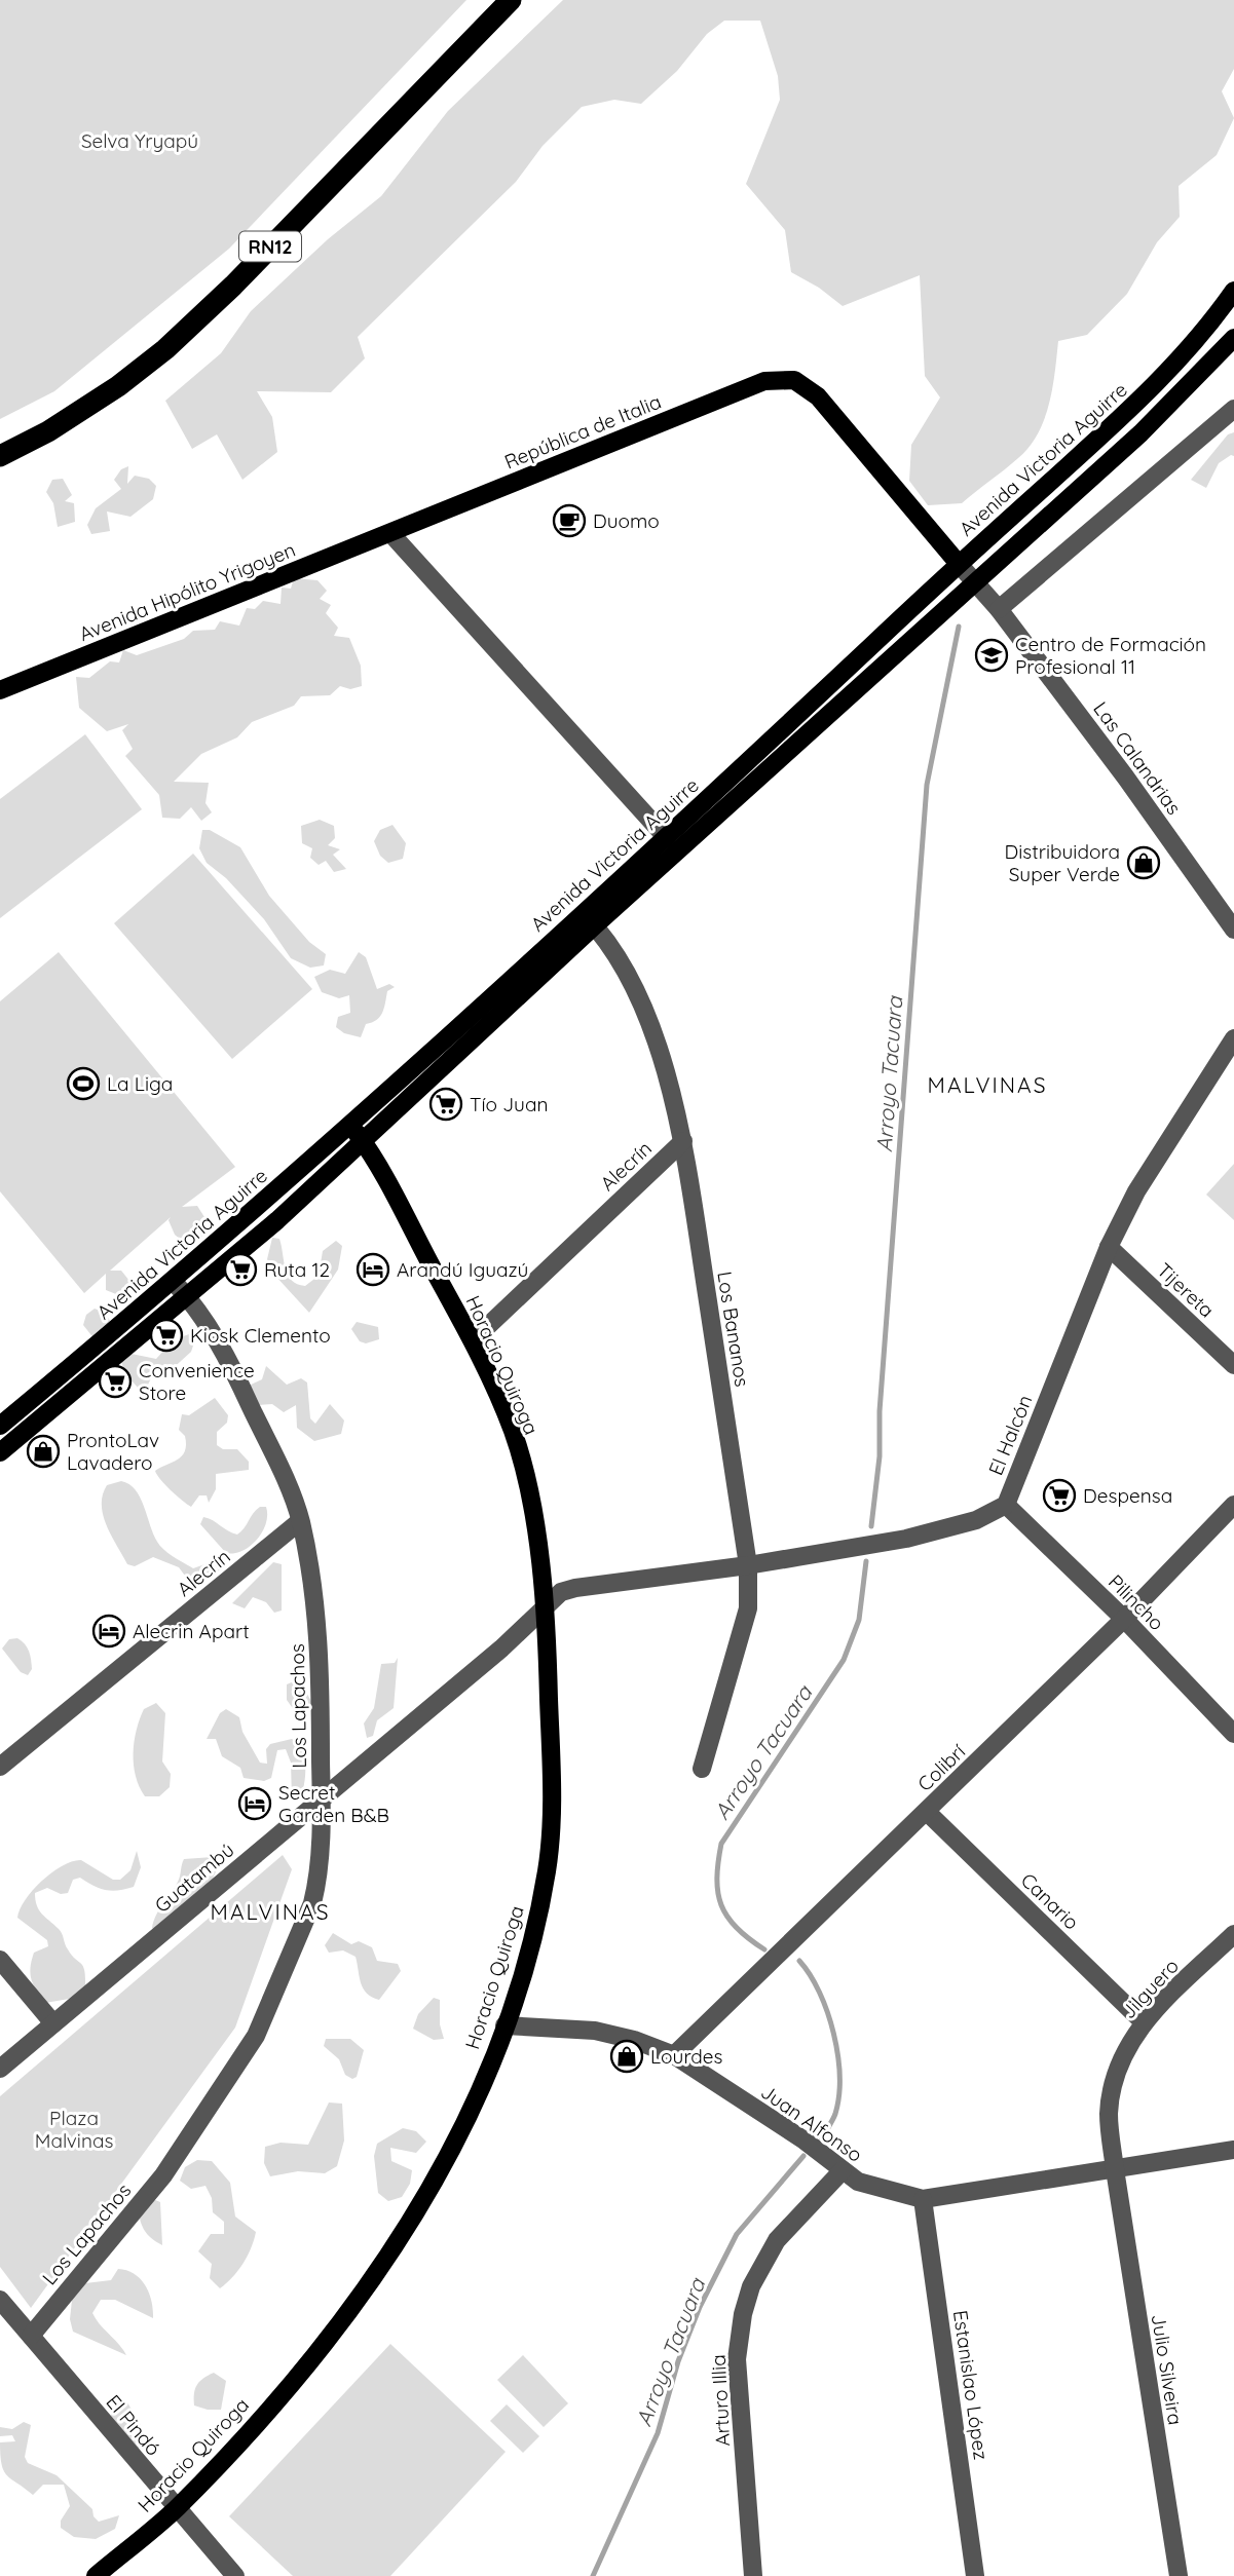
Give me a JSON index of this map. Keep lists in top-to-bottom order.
{
  "streets": {
    "highway": ["RN12"],
    "main road": [
      "República de Italia",
      "Avenida Victoria Aguirre",
      "Avenida Hipólito Yrigoyen",
      "Horacio Quiroga"
    ],
    "street": [
      "Las Calandrias",
      "Alecrín",
      "Tijereta",
      "Los Bananos",
      "El Halcón",
      "Pilincho",
      "Los Lapachos",
      "Colibrí",
      "Guatambú",
      "Canario",
      "Jilguero",
      "Juan Alfonso",
      "Julio Silveira",
      "Estanislao López",
      "Arturo Illia",
      "El Pindó"
    ]
  },
  "crossings": [
    ["República de Italia", "Avenida Victoria Aguirre"],
    ["República de Italia", "Avenida Hipólito Yrigoyen"],
    ["República de Italia", "Las Calandrias"],
    ["Avenida Victoria Aguirre", "Las Calandrias"],
    ["Avenida Victoria Aguirre", "Los Bananos"],
    ["Avenida Victoria Aguirre", "Horacio Quiroga"],
    ["Avenida Victoria Aguirre", "Los Lapachos"],
    ["Alecrín", "Los Bananos"],
    ["Alecrín", "Horacio Quiroga"],
    ["Alecrín", "Los Lapachos"],
    ["Tijereta", "El Halcón"],
    ["Los Bananos", "El Halcón"],
    ["Horacio Quiroga", "El Halcón"],
    ["Horacio Quiroga", "Guatambú"],
    ["Horacio Quiroga", "Juan Alfonso"],
    ["Horacio Quiroga", "El Pindó"],
    ["El Halcón", "Pilincho"],
    ["El Halcón", "Guatambú"],
    ["Pilincho", "Colibrí"],
    ["Los Lapachos", "Guatambú"],
    ["Los Lapachos", "El Pindó"],
    ["Colibrí", "Canario"],
    ["Colibrí", "Juan Alfonso"],
    ["Canario", "Jilguero"],
    ["Jilguero", "Juan Alfonso"],
    ["Jilguero", "Julio Silveira"],
    ["Juan Alfonso", "Julio Silveira"],
    ["Juan Alfonso", "Estanislao López"],
    ["Juan Alfonso", "Arturo Illia"]
  ],
  "districts": ["MALVINAS", "MALVINAS"],
  "water": ["Arroyo Tacuara"],
  "parks": ["Selva Yryapú", "Plaza Malvinas"],
  "places": {
    "cafe": ["Duomo"],
    "school or university": ["Centro de Formación Profesional 11"],
    "shop": ["Distribuidora Super Verde", "ProntoLav Lavadero", "Lourdes"],
    "sports": ["La Liga"],
    "supermarket": [
      "Tío Juan",
      "Ruta 12",
      "Kiosk Clemento",
      "Convenience Store",
      "Despensa"
    ],
    "hotel": ["Arandú Iguazú", "Alecrin Apart", "Secret Garden B&B"]
  }
}
